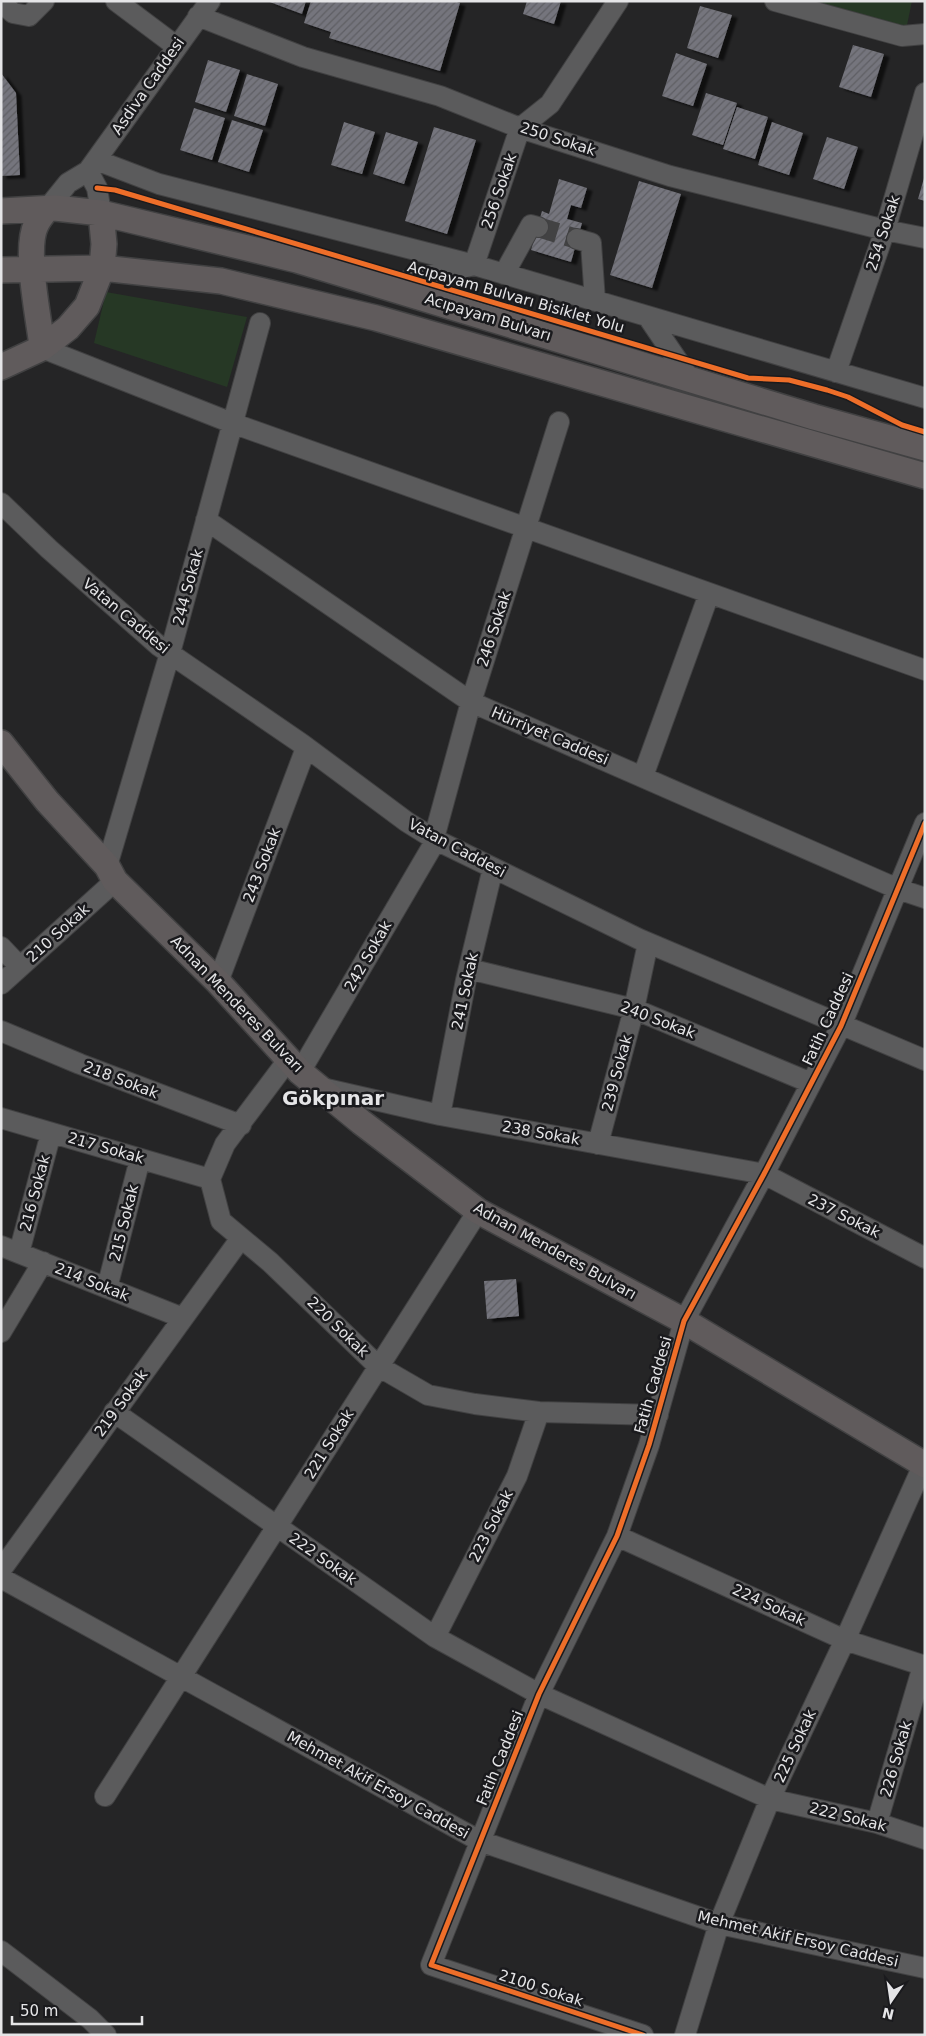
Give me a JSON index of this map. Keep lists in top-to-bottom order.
{
  "streets": {
    "main road": ["Acıpayam Bulvarı", "Adnan Menderes Bulvarı"],
    "street": [
      "Asdiva Caddesi",
      "250 Sokak",
      "256 Sokak",
      "254 Sokak",
      "244 Sokak",
      "Vatan Caddesi",
      "246 Sokak",
      "Hürriyet Caddesi",
      "243 Sokak",
      "210 Sokak",
      "242 Sokak",
      "241 Sokak",
      "Fatih Caddesi",
      "240 Sokak",
      "239 Sokak",
      "218 Sokak",
      "238 Sokak",
      "217 Sokak",
      "216 Sokak",
      "237 Sokak",
      "215 Sokak",
      "214 Sokak",
      "220 Sokak",
      "219 Sokak",
      "221 Sokak",
      "223 Sokak",
      "222 Sokak",
      "224 Sokak",
      "225 Sokak",
      "226 Sokak",
      "Mehmet Akif Ersoy Caddesi",
      "2100 Sokak"
    ],
    "cycle path": ["Acıpayam Bulvarı Bisiklet Yolu"]
  },
  "crossings": [
    ["Asdiva Caddesi", "250 Sokak"],
    ["Asdiva Caddesi", "Acıpayam Bulvarı"],
    ["250 Sokak", "256 Sokak"],
    ["250 Sokak", "254 Sokak"],
    ["244 Sokak", "Vatan Caddesi"],
    ["244 Sokak", "Hürriyet Caddesi"],
    ["244 Sokak", "210 Sokak"],
    ["244 Sokak", "Adnan Menderes Bulvarı"],
    ["Vatan Caddesi", "246 Sokak"],
    ["Vatan Caddesi", "243 Sokak"],
    ["Vatan Caddesi", "242 Sokak"],
    ["Vatan Caddesi", "241 Sokak"],
    ["Vatan Caddesi", "Fatih Caddesi"],
    ["Vatan Caddesi", "239 Sokak"],
    ["246 Sokak", "Hürriyet Caddesi"],
    ["246 Sokak", "242 Sokak"],
    ["Hürriyet Caddesi", "Fatih Caddesi"],
    ["243 Sokak", "Adnan Menderes Bulvarı"],
    ["210 Sokak", "Adnan Menderes Bulvarı"],
    ["242 Sokak", "Adnan Menderes Bulvarı"],
    ["242 Sokak", "238 Sokak"],
    ["241 Sokak", "240 Sokak"],
    ["241 Sokak", "238 Sokak"],
    ["Adnan Menderes Bulvarı", "Fatih Caddesi"],
    ["Adnan Menderes Bulvarı", "238 Sokak"],
    ["Adnan Menderes Bulvarı", "221 Sokak"],
    ["Adnan Menderes Bulvarı", "225 Sokak"],
    ["Fatih Caddesi", "240 Sokak"],
    ["Fatih Caddesi", "238 Sokak"],
    ["Fatih Caddesi", "237 Sokak"],
    ["Fatih Caddesi", "220 Sokak"],
    ["Fatih Caddesi", "222 Sokak"],
    ["Fatih Caddesi", "224 Sokak"],
    ["Fatih Caddesi", "Mehmet Akif Ersoy Caddesi"],
    ["Fatih Caddesi", "2100 Sokak"],
    ["240 Sokak", "239 Sokak"],
    ["239 Sokak", "238 Sokak"],
    ["238 Sokak", "237 Sokak"],
    ["217 Sokak", "216 Sokak"],
    ["217 Sokak", "215 Sokak"],
    ["217 Sokak", "220 Sokak"],
    ["216 Sokak", "214 Sokak"],
    ["215 Sokak", "214 Sokak"],
    ["214 Sokak", "219 Sokak"],
    ["220 Sokak", "219 Sokak"],
    ["220 Sokak", "221 Sokak"],
    ["220 Sokak", "223 Sokak"],
    ["219 Sokak", "222 Sokak"],
    ["221 Sokak", "222 Sokak"],
    ["221 Sokak", "Mehmet Akif Ersoy Caddesi"],
    ["223 Sokak", "222 Sokak"],
    ["222 Sokak", "225 Sokak"],
    ["222 Sokak", "226 Sokak"],
    ["224 Sokak", "225 Sokak"],
    ["224 Sokak", "226 Sokak"],
    ["225 Sokak", "Mehmet Akif Ersoy Caddesi"]
  ],
  "districts": ["Gökpınar"],
  "scale_bar": "50 m",
  "north": "bottom"
}
